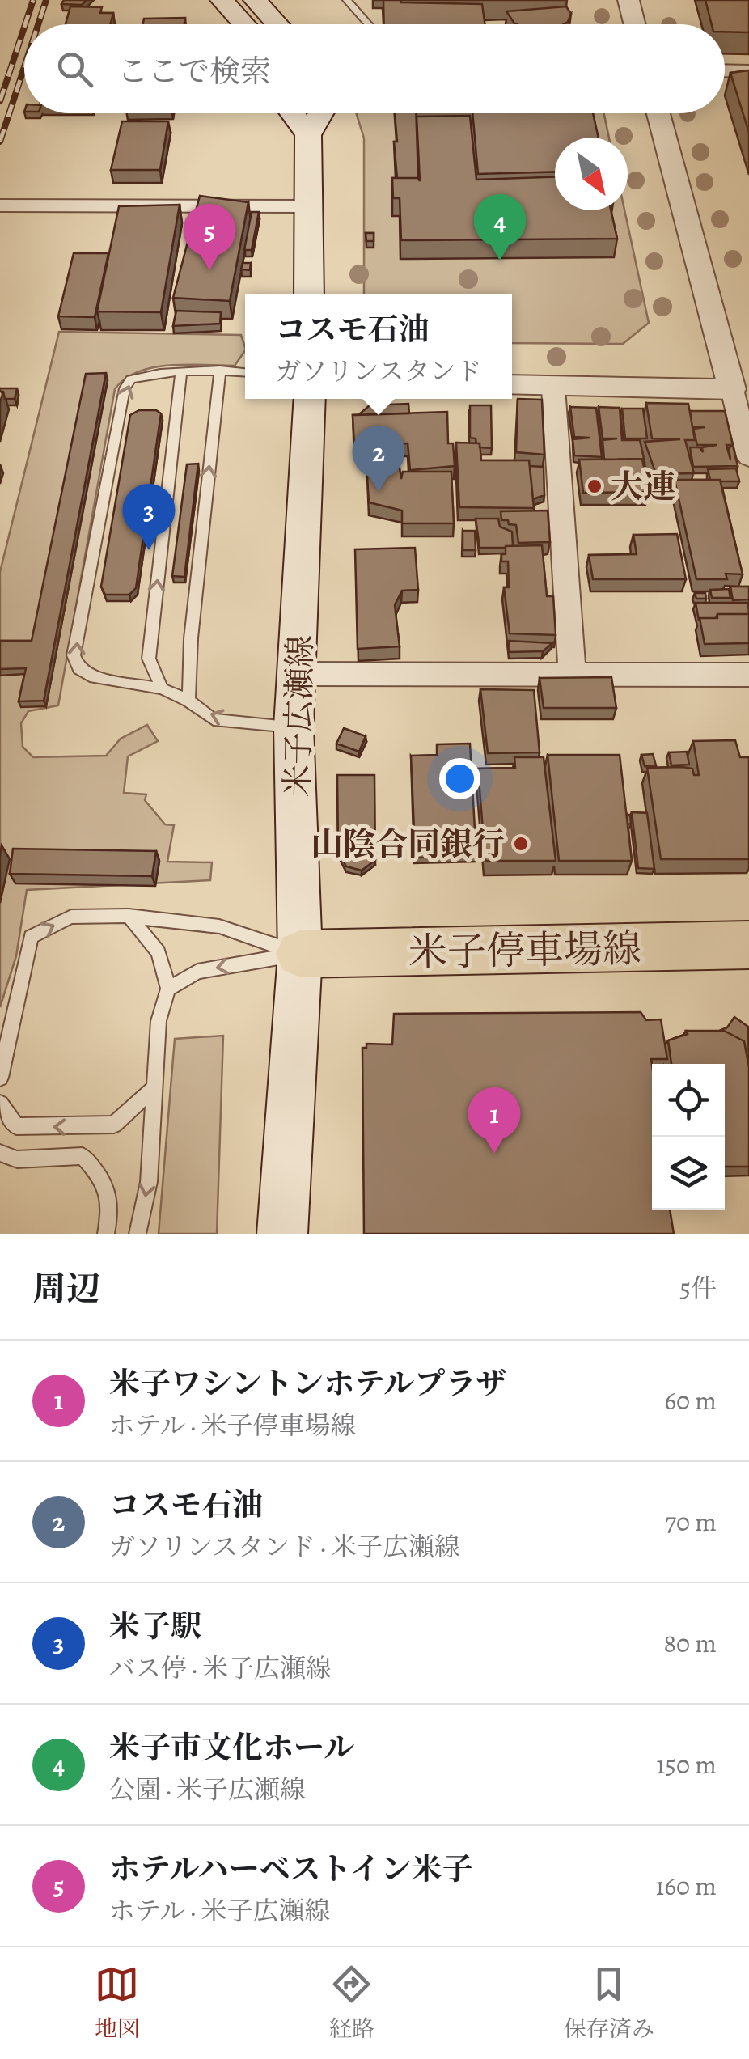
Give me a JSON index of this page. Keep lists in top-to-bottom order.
{
  "streets": {
    "main road": ["米子広瀬線", "米子停車場線"]
  },
  "crossings": [
    ["米子広瀬線", "米子停車場線"]
  ],
  "places": ["大連", "山陰合同銀行"],
  "north": "bottom right",
  "page": {
    "search": "ここで検索",
    "pins": [
      "4",
      "5",
      "2",
      "3",
      "1"
    ],
    "popup": ["コスモ石油", "ガソリンスタンド"],
    "heading": ["周辺", "5件"],
    "list": [
      {
        "mark": "1",
        "name": "米子ワシントンホテルプラザ",
        "note": "ホテル · 米子停車場線",
        "value": "60 m"
      },
      {
        "mark": "2",
        "name": "コスモ石油",
        "note": "ガソリンスタンド · 米子広瀬線",
        "value": "70 m"
      },
      {
        "mark": "3",
        "name": "米子駅",
        "note": "バス停 · 米子広瀬線",
        "value": "80 m"
      },
      {
        "mark": "4",
        "name": "米子市文化ホール",
        "note": "公園 · 米子広瀬線",
        "value": "150 m"
      },
      {
        "mark": "5",
        "name": "ホテルハーベストイン米子",
        "note": "ホテル · 米子広瀬線",
        "value": "160 m"
      }
    ],
    "nav": ["地図", "経路", "保存済み"]
  }
}
